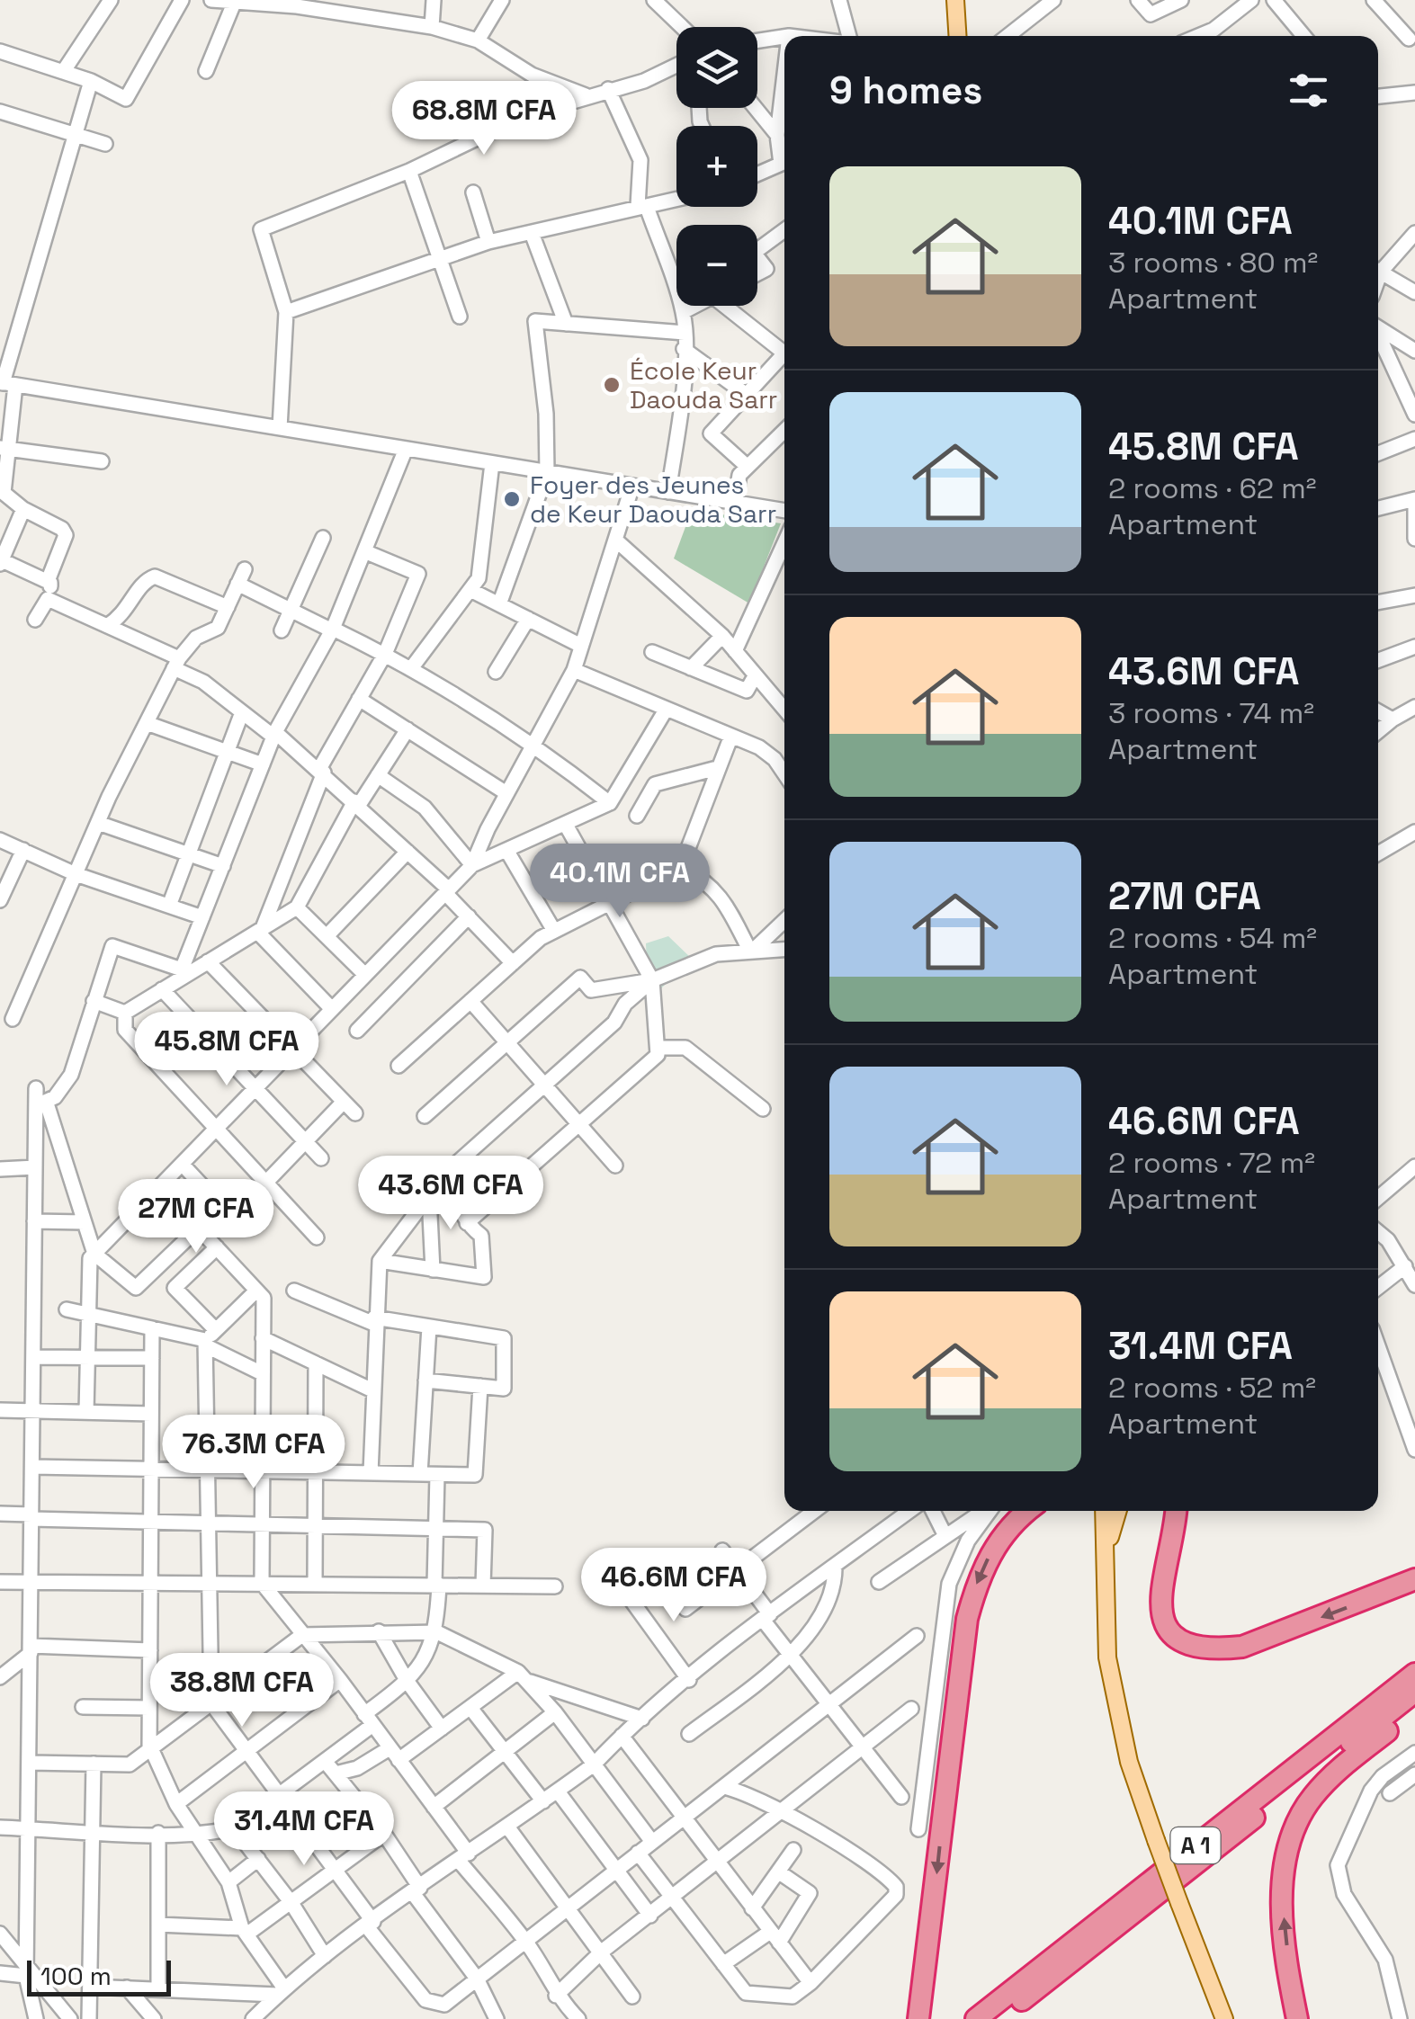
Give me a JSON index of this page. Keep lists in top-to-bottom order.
{
  "streets": {
    "highway": ["A 1"]
  },
  "places": ["École Keur Daouda Sarr", "Foyer des Jeunes de Keur Daouda Sarr"],
  "scale_bar": "100 m",
  "page": {
    "map_buttons": ["+", "−"],
    "heading": "9 homes",
    "price": [
      "68.8M CFA",
      "40.1M CFA",
      "45.8M CFA",
      "43.6M CFA",
      "27M CFA",
      "76.3M CFA",
      "46.6M CFA",
      "38.8M CFA",
      "31.4M CFA"
    ],
    "list": [
      {
        "name": "40.1M CFA",
        "note": "3 rooms · 80 m² · Apartment"
      },
      {
        "name": "45.8M CFA",
        "note": "2 rooms · 62 m² · Apartment"
      },
      {
        "name": "43.6M CFA",
        "note": "3 rooms · 74 m² · Apartment"
      },
      {
        "name": "27M CFA",
        "note": "2 rooms · 54 m² · Apartment"
      },
      {
        "name": "46.6M CFA",
        "note": "2 rooms · 72 m² · Apartment"
      },
      {
        "name": "31.4M CFA",
        "note": "2 rooms · 52 m² · Apartment"
      }
    ],
    "scale": "100 m"
  }
}
